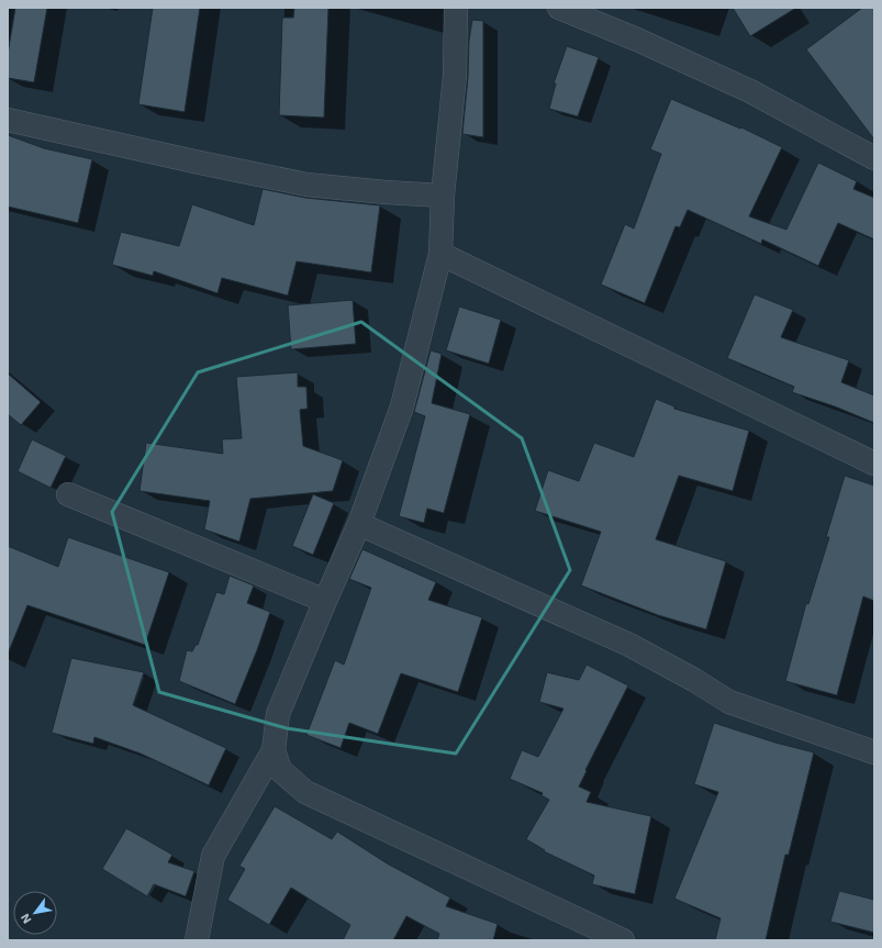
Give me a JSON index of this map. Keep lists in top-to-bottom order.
{
  "north": "bottom left"
}
